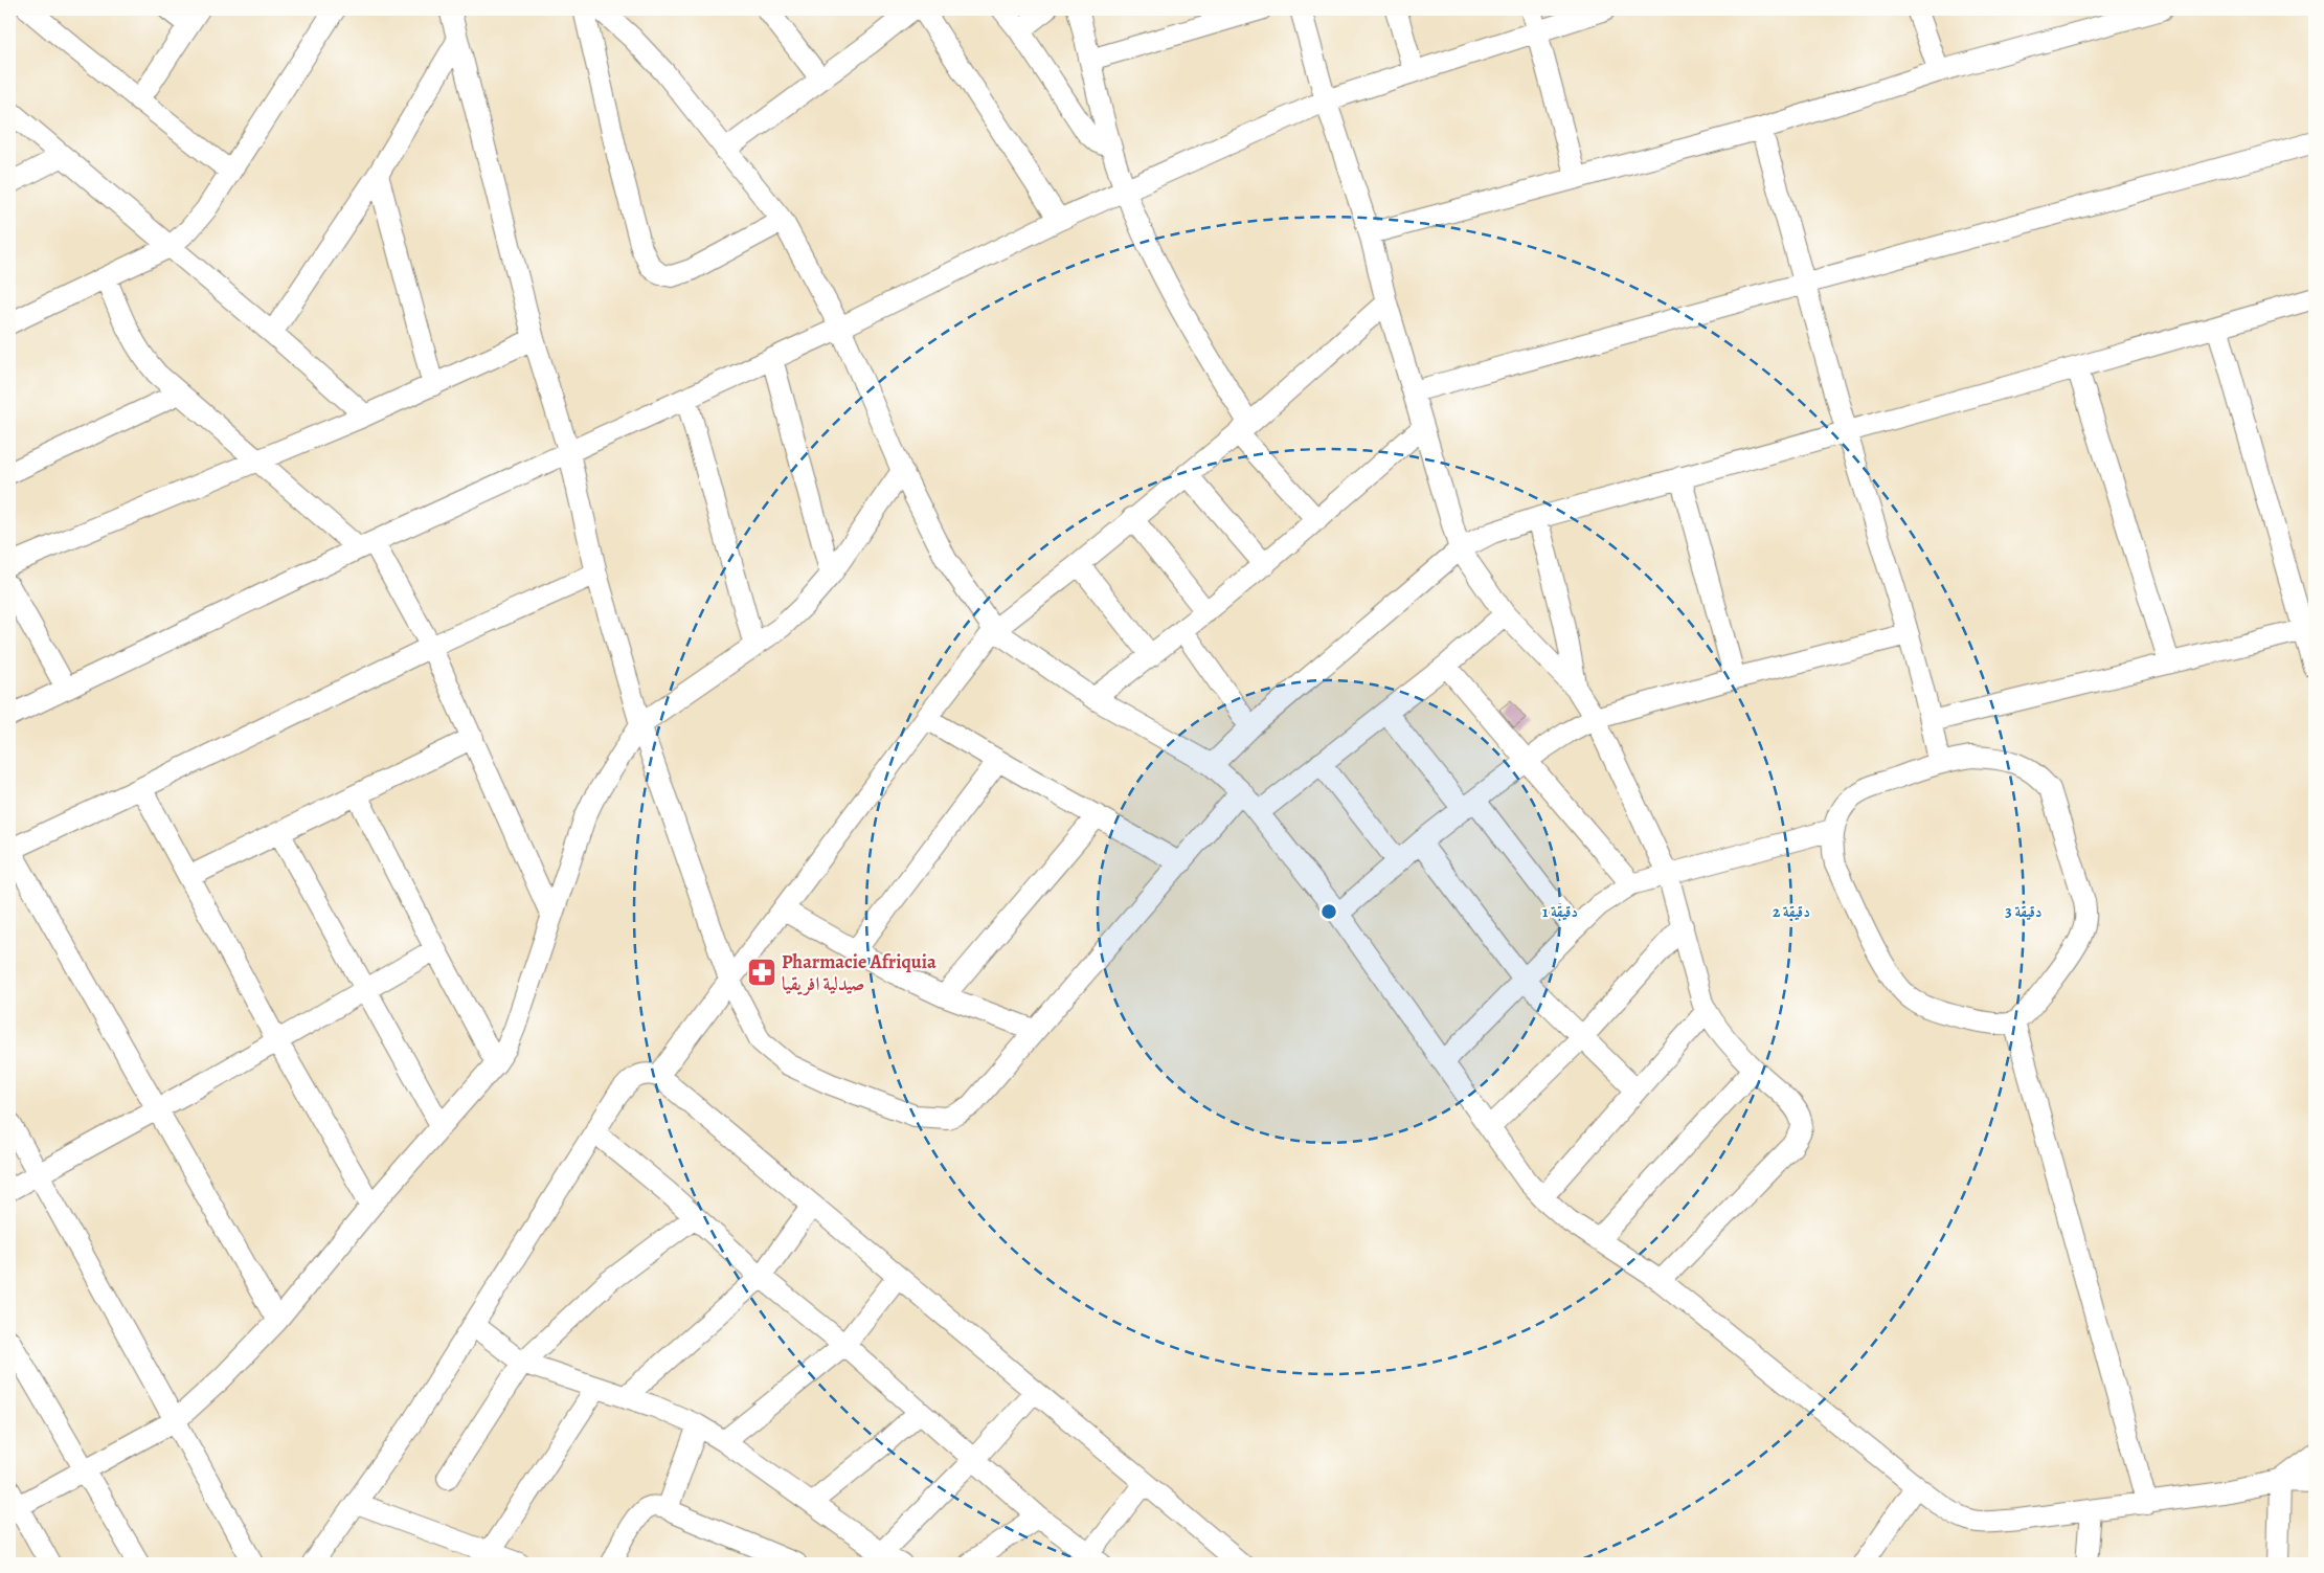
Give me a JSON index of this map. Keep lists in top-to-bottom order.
{
  "places": {
    "pharmacy": ["Pharmacie Afriquia صيدلية افريقيا"]
  },
  "rings": ["1 دقيقة", "2 دقيقة", "3 دقيقة"]
}
